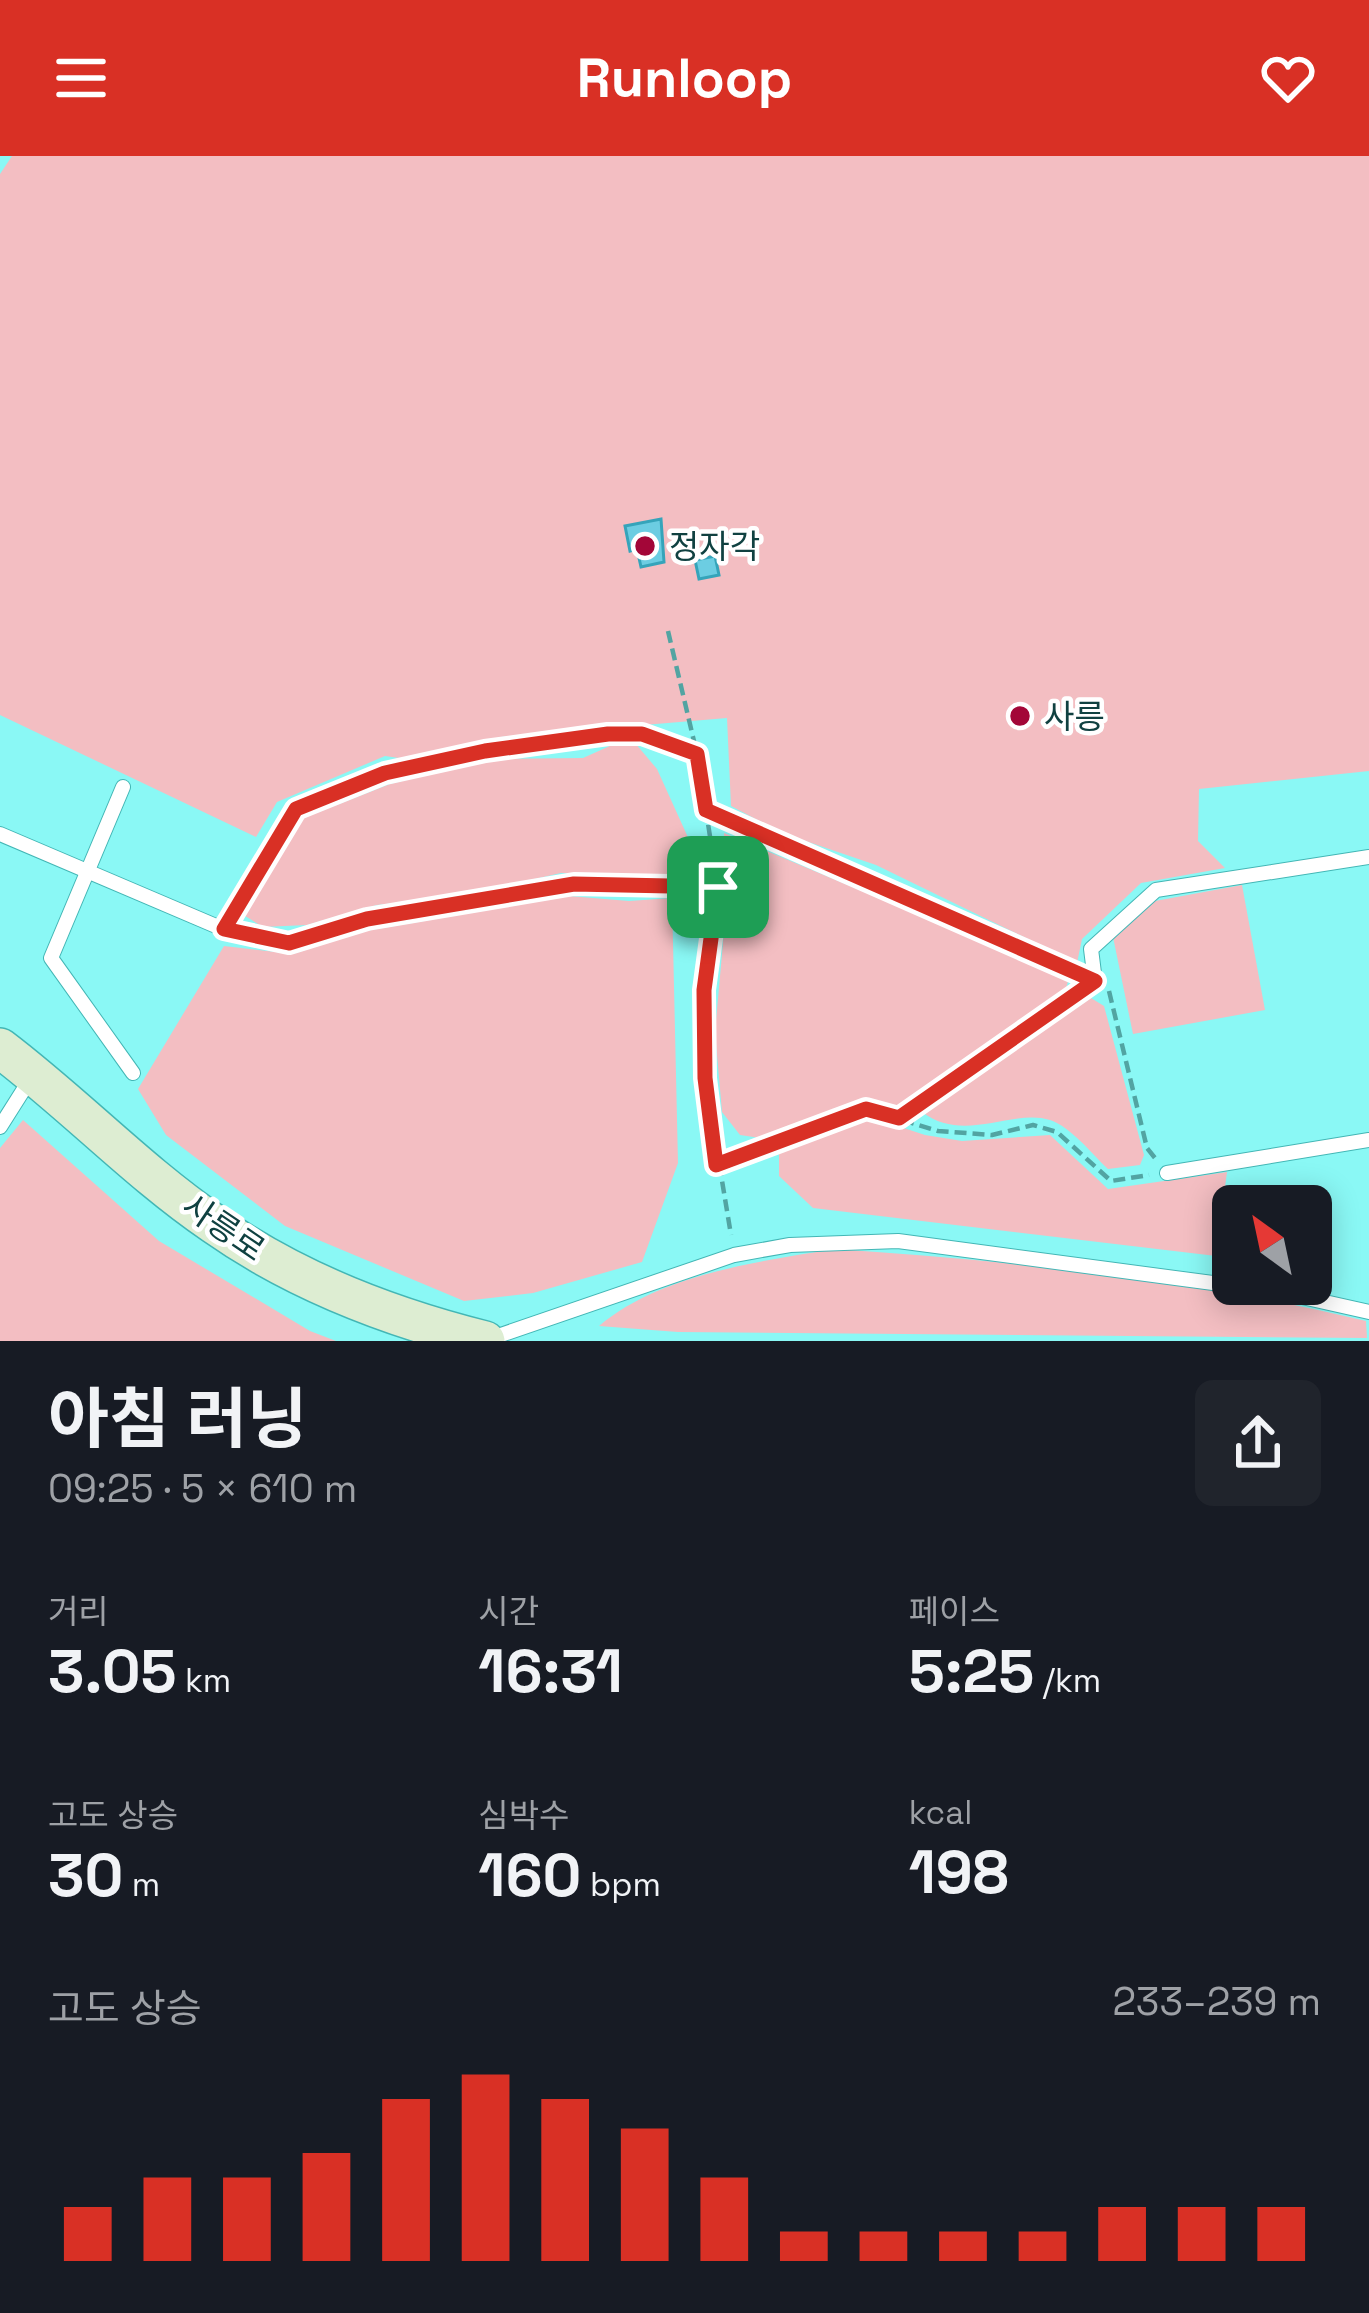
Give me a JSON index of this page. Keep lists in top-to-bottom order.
{
  "streets": {
    "street": ["사릉로"]
  },
  "places": ["정자각", "사릉"],
  "north": "top left",
  "page": {
    "header": "Runloop",
    "heading": ["아침 러닝", "09:25 · 5 × 610 m"],
    "stats": [
      ["거리", "3.05 km"],
      ["시간", "16:31"],
      ["페이스", "5:25 /km"],
      ["고도 상승", "30 m"],
      ["심박수", "160 bpm"],
      ["kcal", "198"]
    ],
    "chart": ["고도 상승", "233–239 m"]
  }
}
